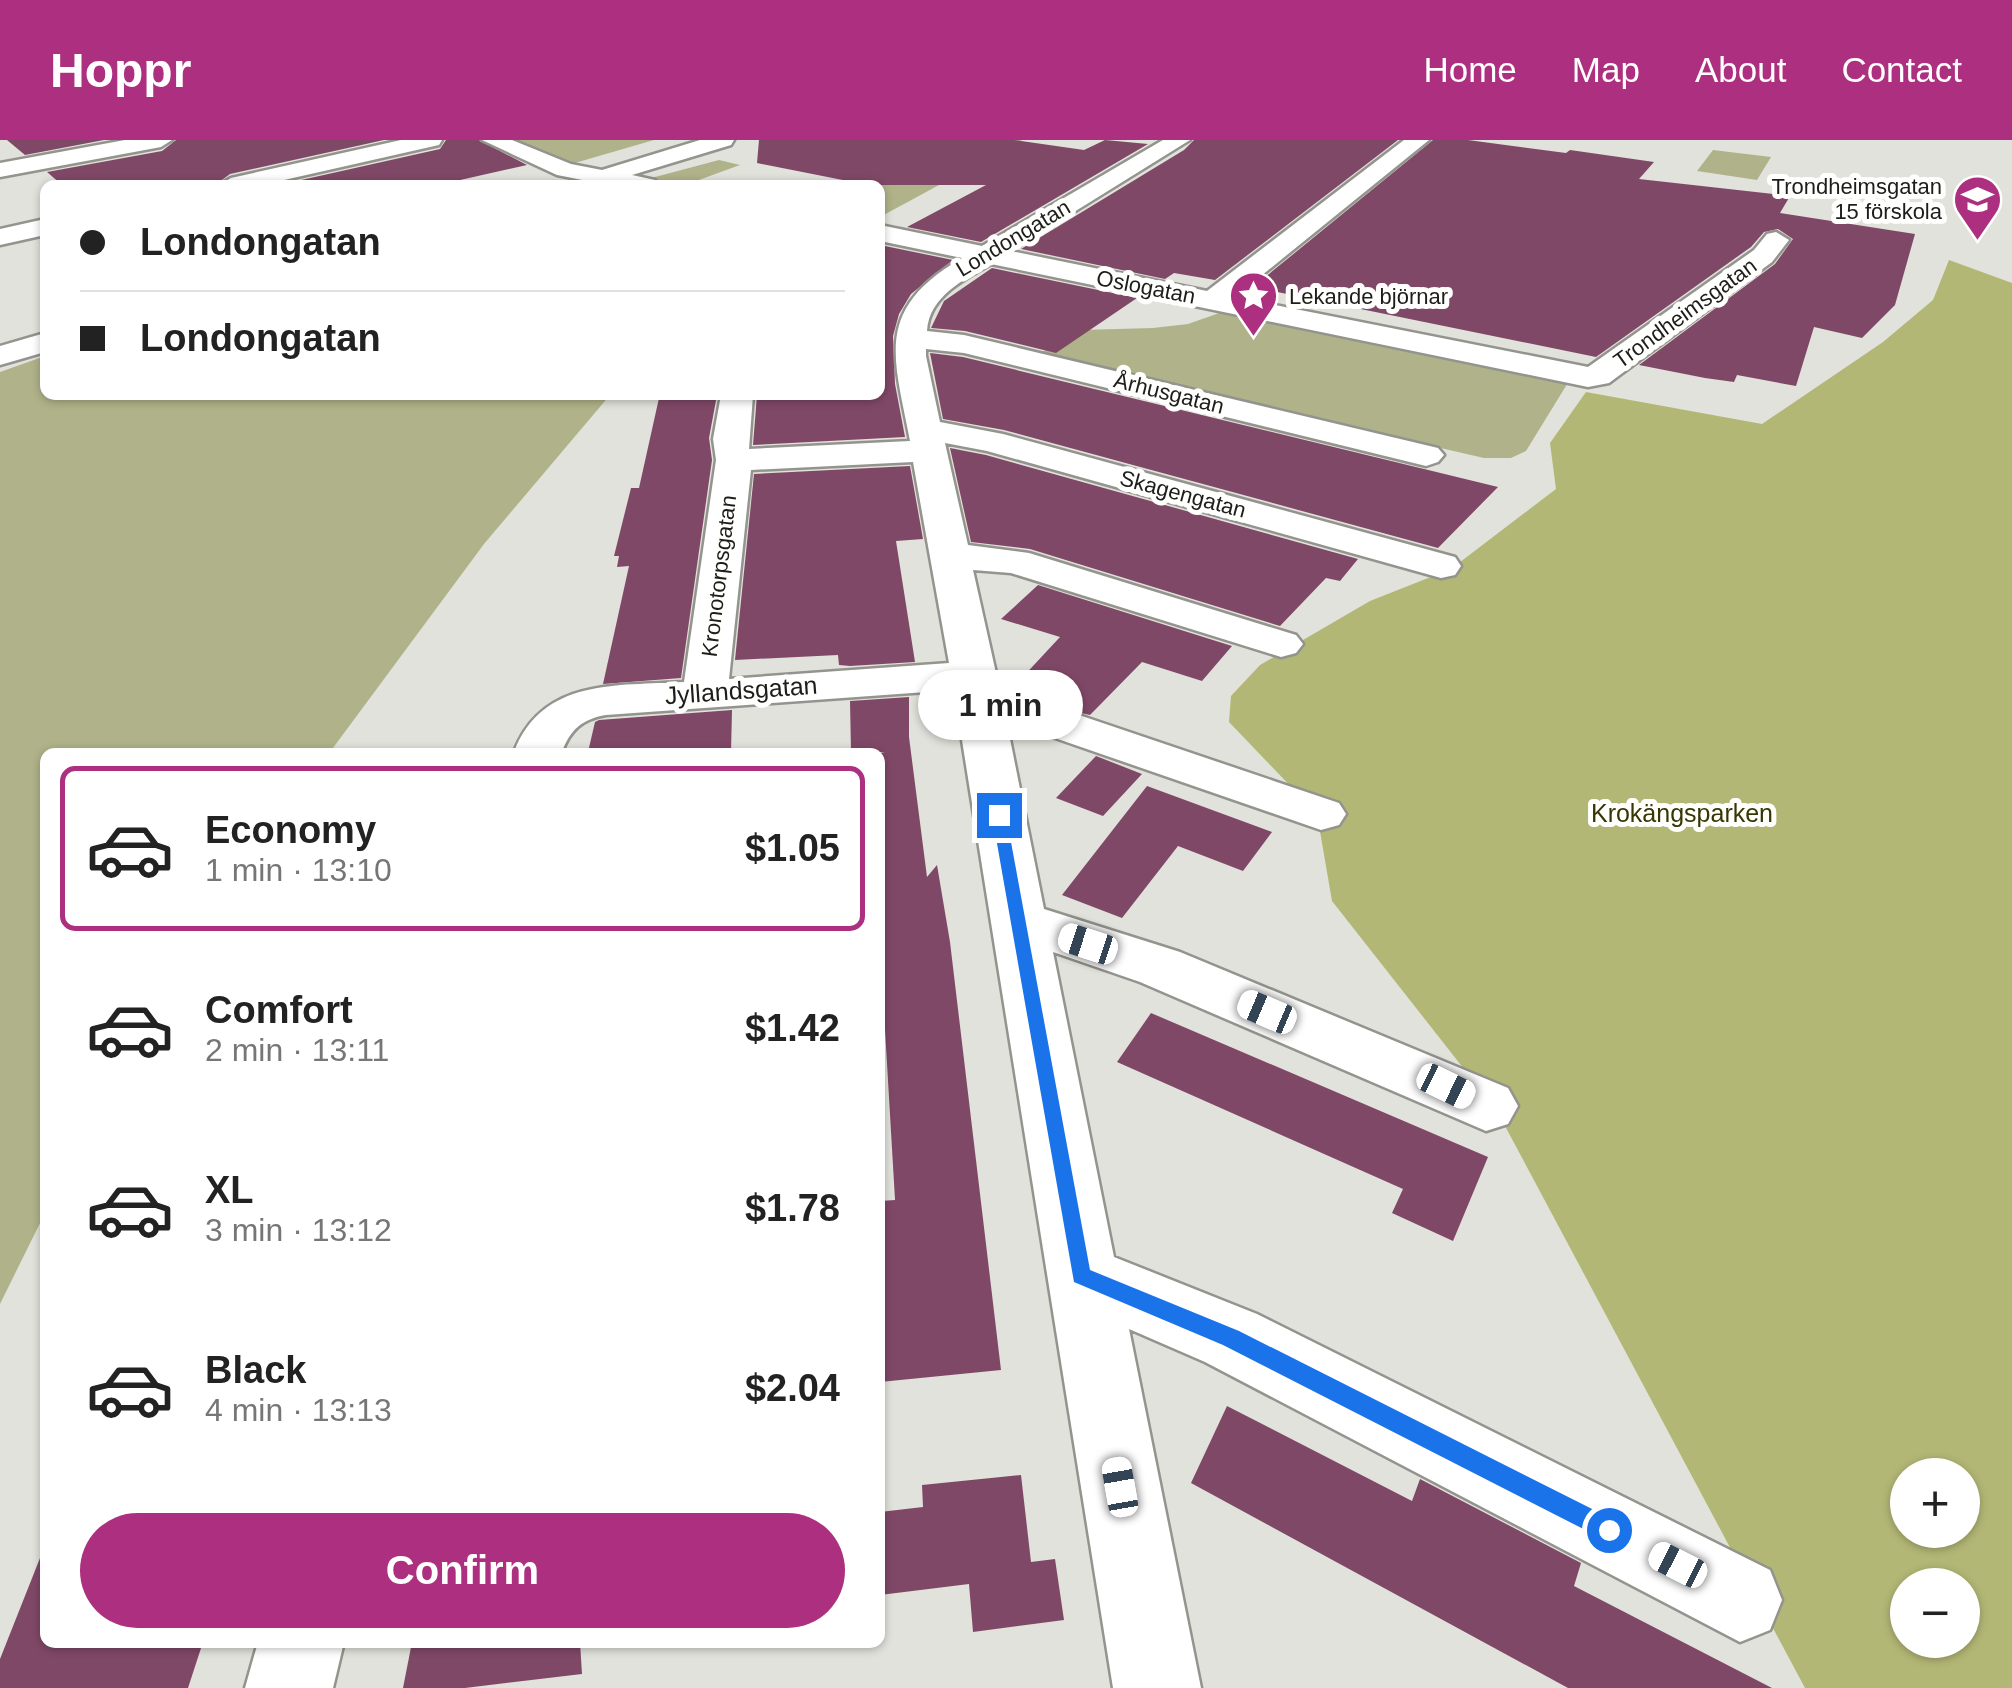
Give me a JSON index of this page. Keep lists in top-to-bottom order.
{
  "streets": {
    "street": [
      "Londongatan",
      "Oslogatan",
      "Trondheimsgatan",
      "Århusgatan",
      "Skagengatan",
      "Kronotorpsgatan",
      "Jyllandsgatan"
    ]
  },
  "crossings": [
    ["Londongatan", "Oslogatan"],
    ["Londongatan", "Århusgatan"],
    ["Oslogatan", "Trondheimsgatan"],
    ["Skagengatan", "Kronotorpsgatan"],
    ["Kronotorpsgatan", "Jyllandsgatan"]
  ],
  "parks": ["Krokängsparken"],
  "places": {
    "school or university": ["Trondheimsgatan 15 förskola"],
    "place": ["Lekande björnar"]
  },
  "page": {
    "header": "Hoppr",
    "nav": [
      "Home",
      "Map",
      "About",
      "Contact"
    ],
    "banner": ["Londongatan", "Londongatan"],
    "bubble": "1 min",
    "list": [
      {
        "name": "Economy",
        "note": "1 min · 13:10",
        "value": "$1.05"
      },
      {
        "name": "Comfort",
        "note": "2 min · 13:11",
        "value": "$1.42"
      },
      {
        "name": "XL",
        "note": "3 min · 13:12",
        "value": "$1.78"
      },
      {
        "name": "Black",
        "note": "4 min · 13:13",
        "value": "$2.04"
      }
    ],
    "map_buttons": ["+", "−"],
    "buttons": "Confirm"
  }
}
